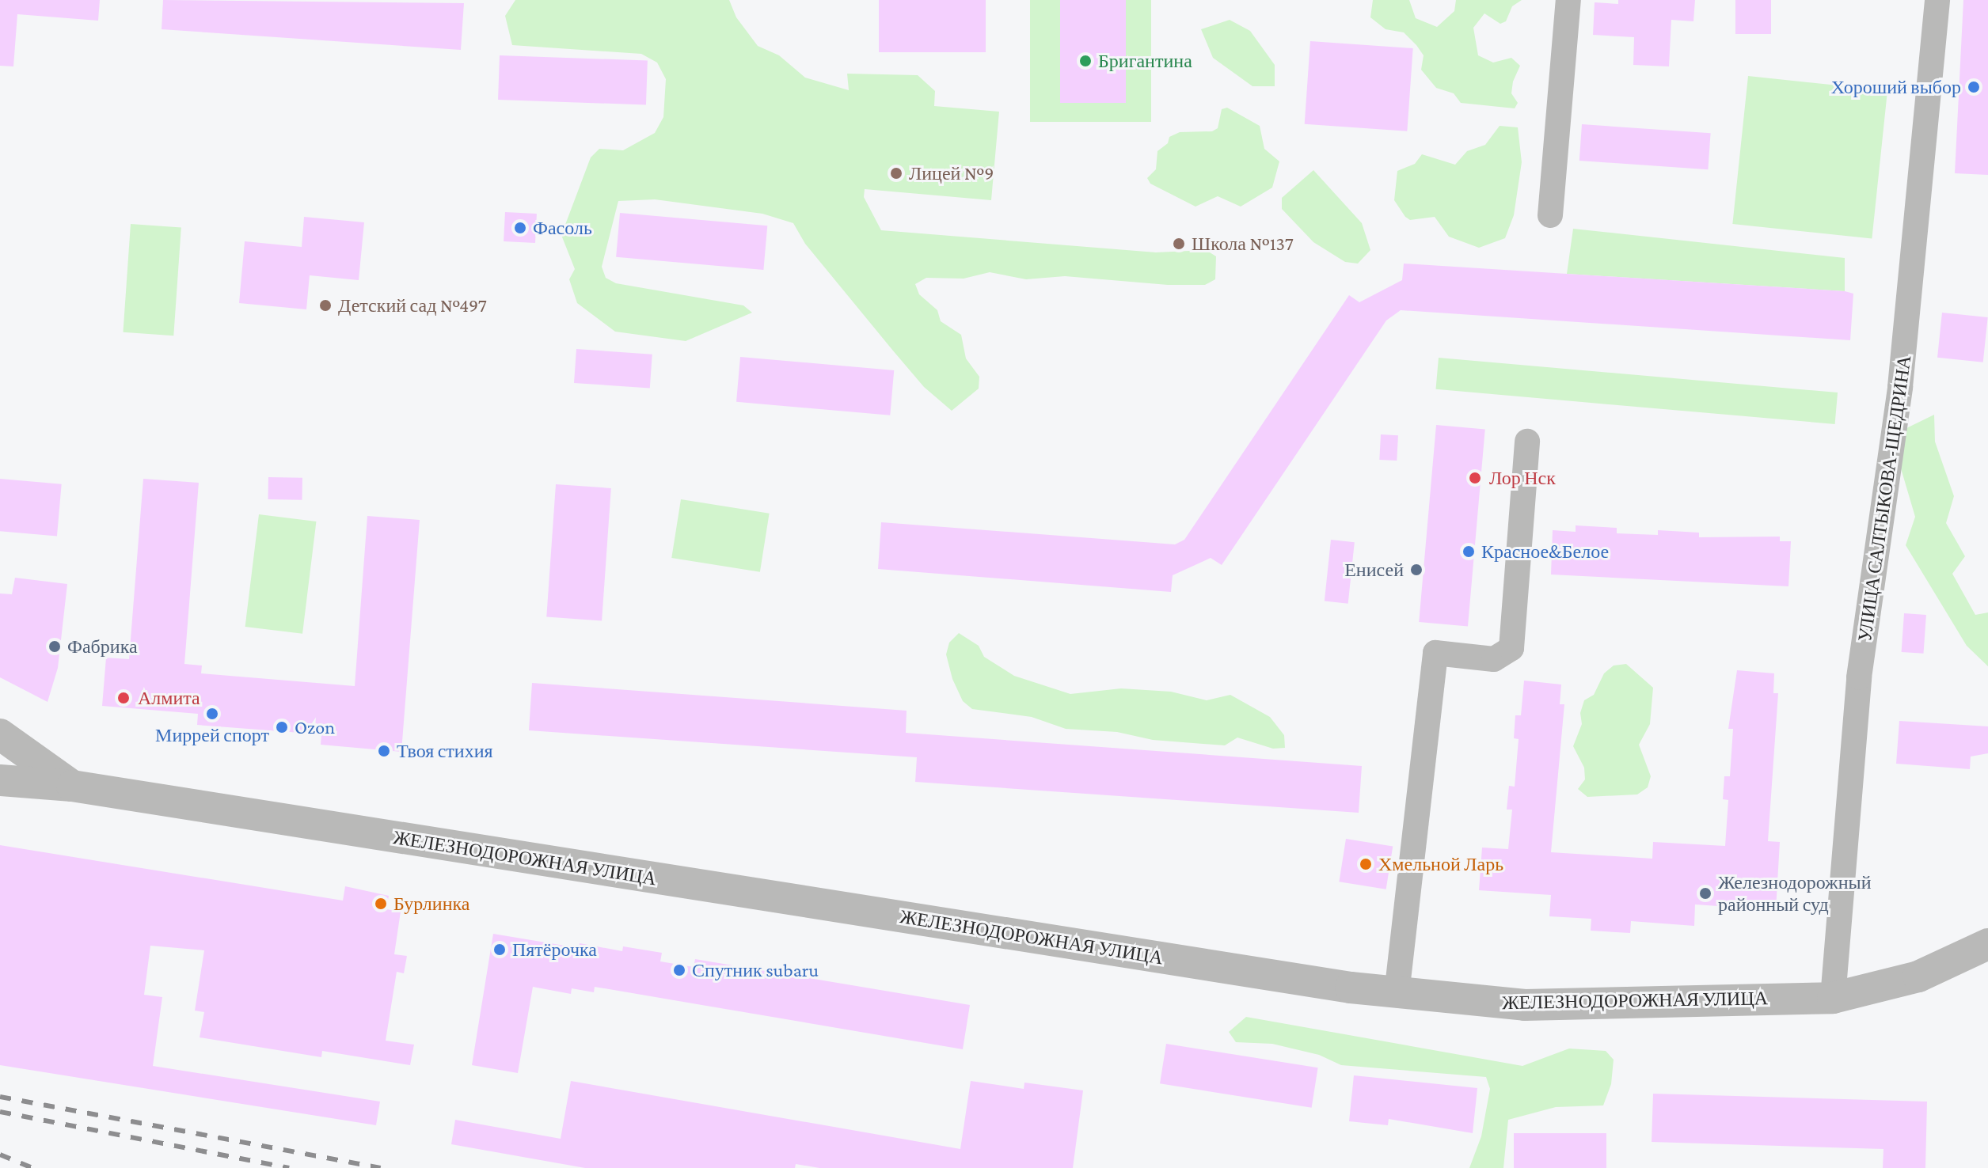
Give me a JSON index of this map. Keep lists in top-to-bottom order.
{
  "streets": {
    "street": ["УЛИЦА САЛТЫКОВА-ЩЕДРИНА", "ЖЕЛЕЗНОДОРОЖНАЯ УЛИЦА"]
  },
  "crossings": [
    ["УЛИЦА САЛТЫКОВА-ЩЕДРИНА", "ЖЕЛЕЗНОДОРОЖНАЯ УЛИЦА"]
  ],
  "places": [
    "Бригантина",
    "Хороший выбор",
    "Лицей №9",
    "Фасоль",
    "Школа №137",
    "Детский сад №497",
    "Лор Нск",
    "Красное&Белое",
    "Енисей",
    "Фабрика",
    "Алмита",
    "Миррей спорт",
    "Ozon",
    "Твоя стихия",
    "Хмельной Ларь",
    "Железнодорожный районный суд",
    "Бурлинка",
    "Пятёрочка",
    "Спутник subaru"
  ]
}
